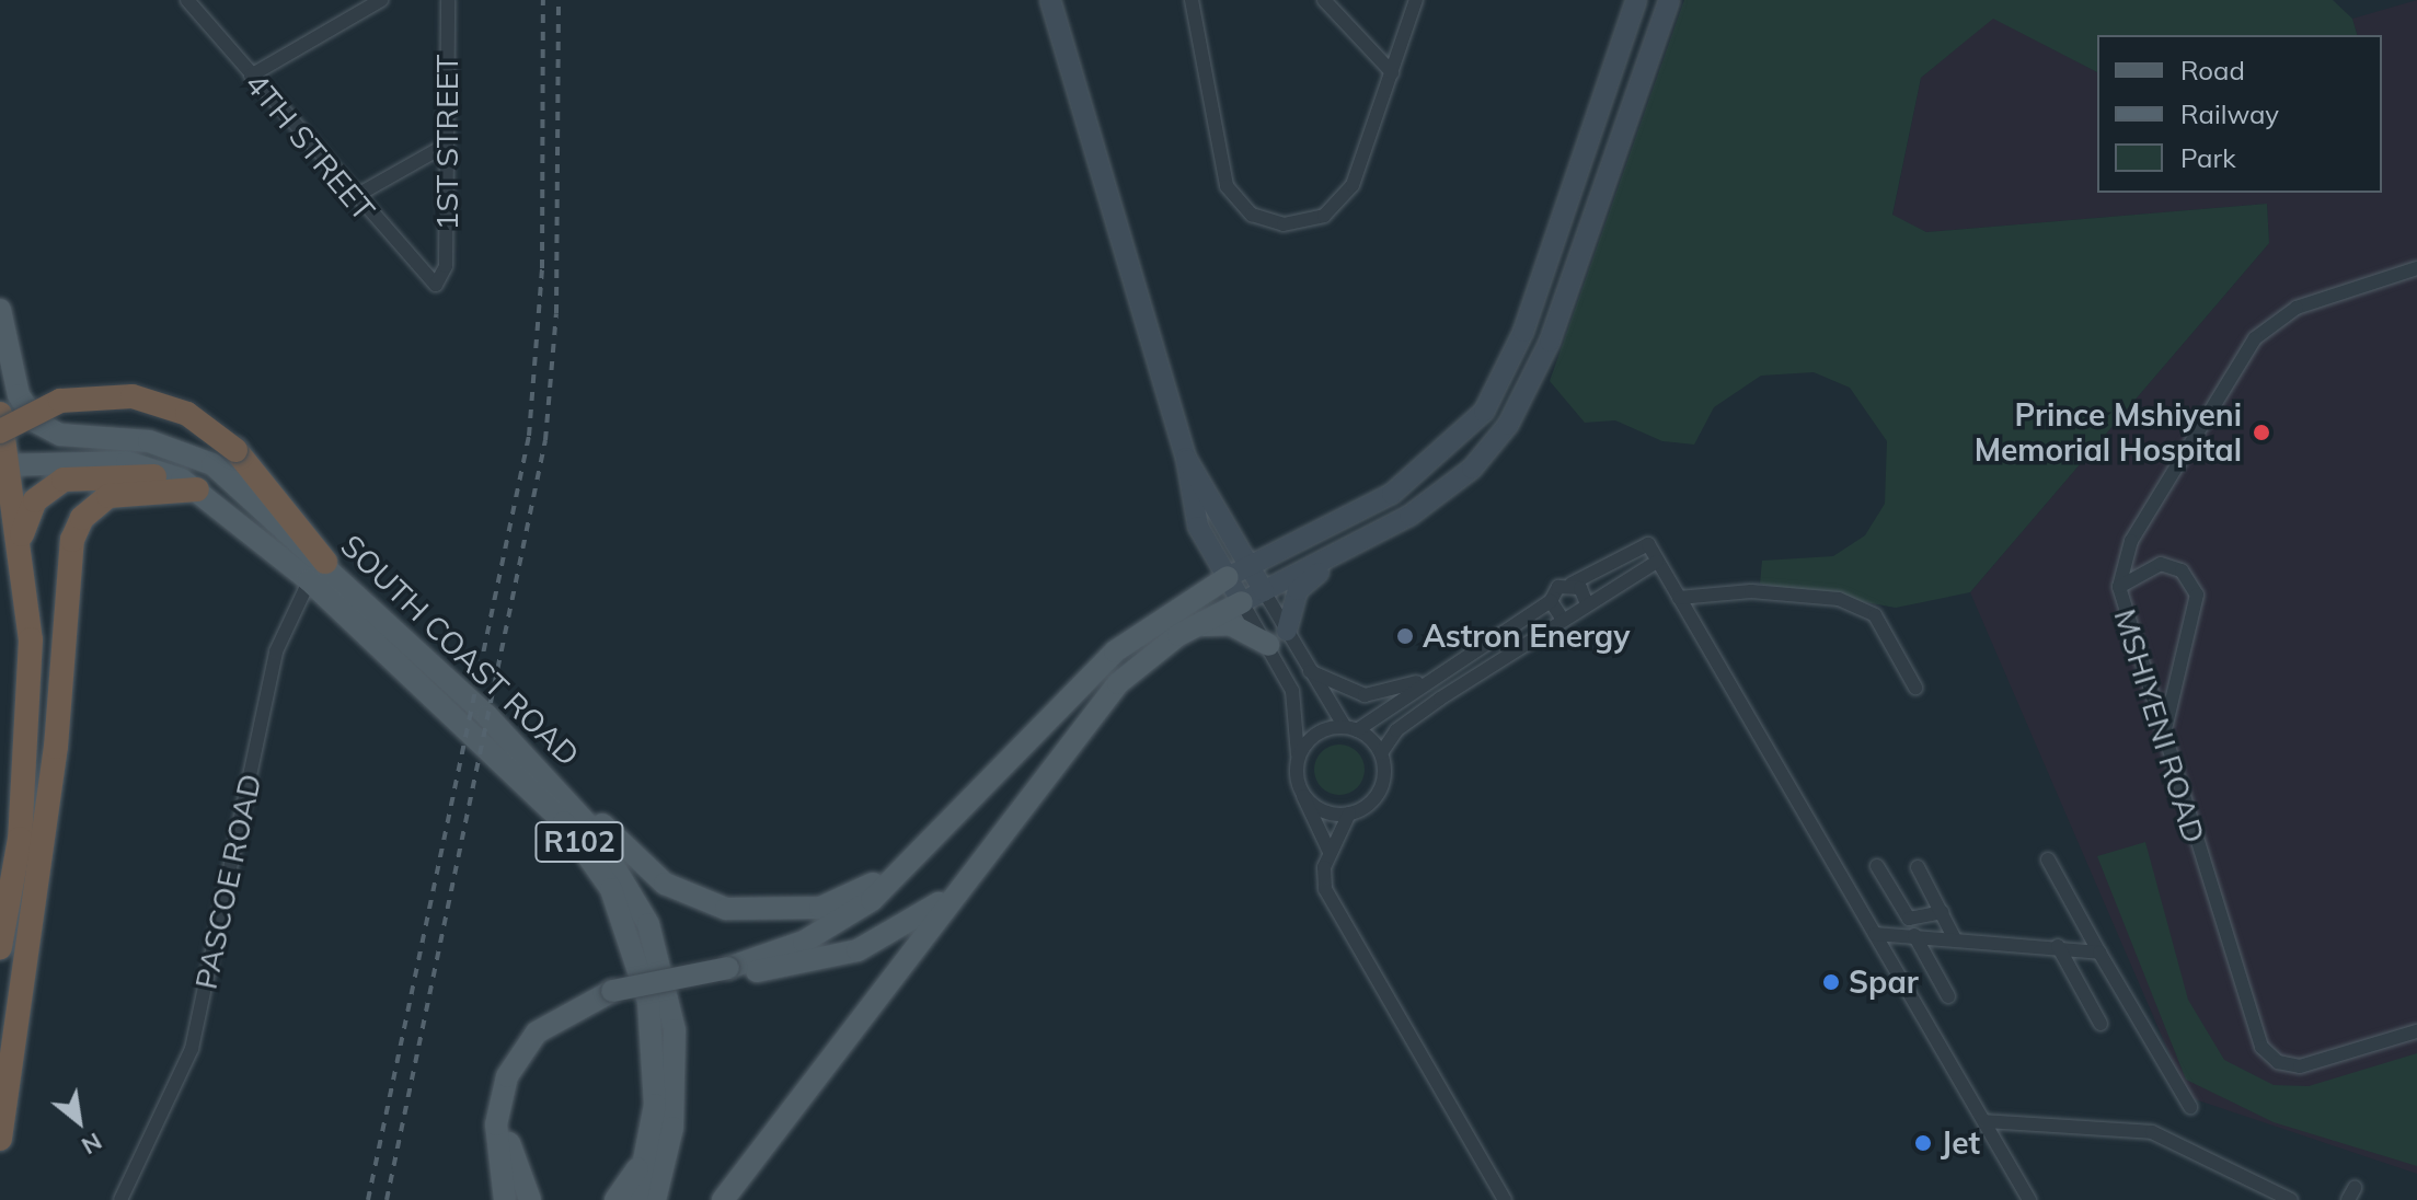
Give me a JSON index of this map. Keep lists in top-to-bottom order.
{
  "streets": {
    "main road": ["SOUTH COAST ROAD", "R102"],
    "street": [
      "1ST STREET",
      "4TH STREET",
      "MSHIYENI ROAD",
      "PASCOE ROAD"
    ]
  },
  "crossings": [
    ["1ST STREET", "4TH STREET"],
    ["SOUTH COAST ROAD", "PASCOE ROAD"]
  ],
  "places": [
    "Prince Mshiyeni Memorial Hospital",
    "Astron Energy",
    "Spar",
    "Jet"
  ],
  "legend": ["Road", "Railway", "Park"],
  "north": "bottom right"
}
